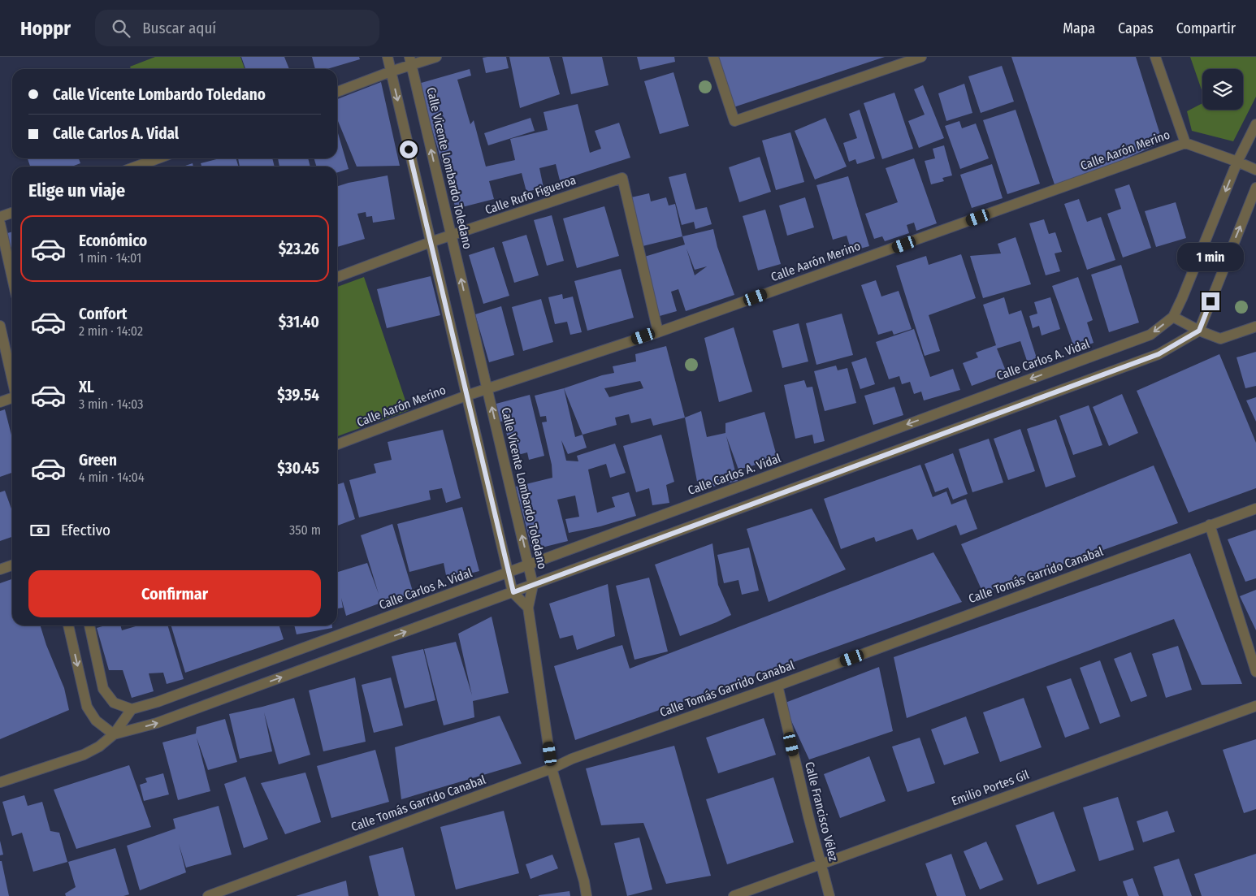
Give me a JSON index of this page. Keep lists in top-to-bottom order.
{
  "streets": {
    "street": [
      "Calle Aarón Merino",
      "Calle Vicente Lombardo Toledano",
      "Calle Rufo Figueroa",
      "Calle Carlos A. Vidal",
      "Calle Tomás Garrido Canabal",
      "Emilio Portes Gil",
      "Calle Francisco Vélez"
    ]
  },
  "crossings": [
    ["Calle Aarón Merino", "Calle Vicente Lombardo Toledano"],
    ["Calle Aarón Merino", "Calle Rufo Figueroa"],
    ["Calle Aarón Merino", "Calle Carlos A. Vidal"],
    ["Calle Vicente Lombardo Toledano", "Calle Rufo Figueroa"],
    ["Calle Vicente Lombardo Toledano", "Calle Carlos A. Vidal"],
    ["Calle Tomás Garrido Canabal", "Calle Francisco Vélez"],
    ["Emilio Portes Gil", "Calle Francisco Vélez"]
  ],
  "page": {
    "header": "Hoppr",
    "search": "Buscar aquí",
    "nav": ["Mapa", "Capas", "Compartir"],
    "banner": ["Calle Vicente Lombardo Toledano", "Calle Carlos A. Vidal"],
    "heading": "Elige un viaje",
    "list": [
      {
        "name": "Económico",
        "note": "1 min · 14:01",
        "value": "$23.26"
      },
      {
        "name": "Confort",
        "note": "2 min · 14:02",
        "value": "$31.40"
      },
      {
        "name": "XL",
        "note": "3 min · 14:03",
        "value": "$39.54"
      },
      {
        "name": "Green",
        "note": "4 min · 14:04",
        "value": "$30.45"
      }
    ],
    "bubble": "1 min",
    "pay": ["Efectivo", "350 m"],
    "buttons": "Confirmar"
  }
}
